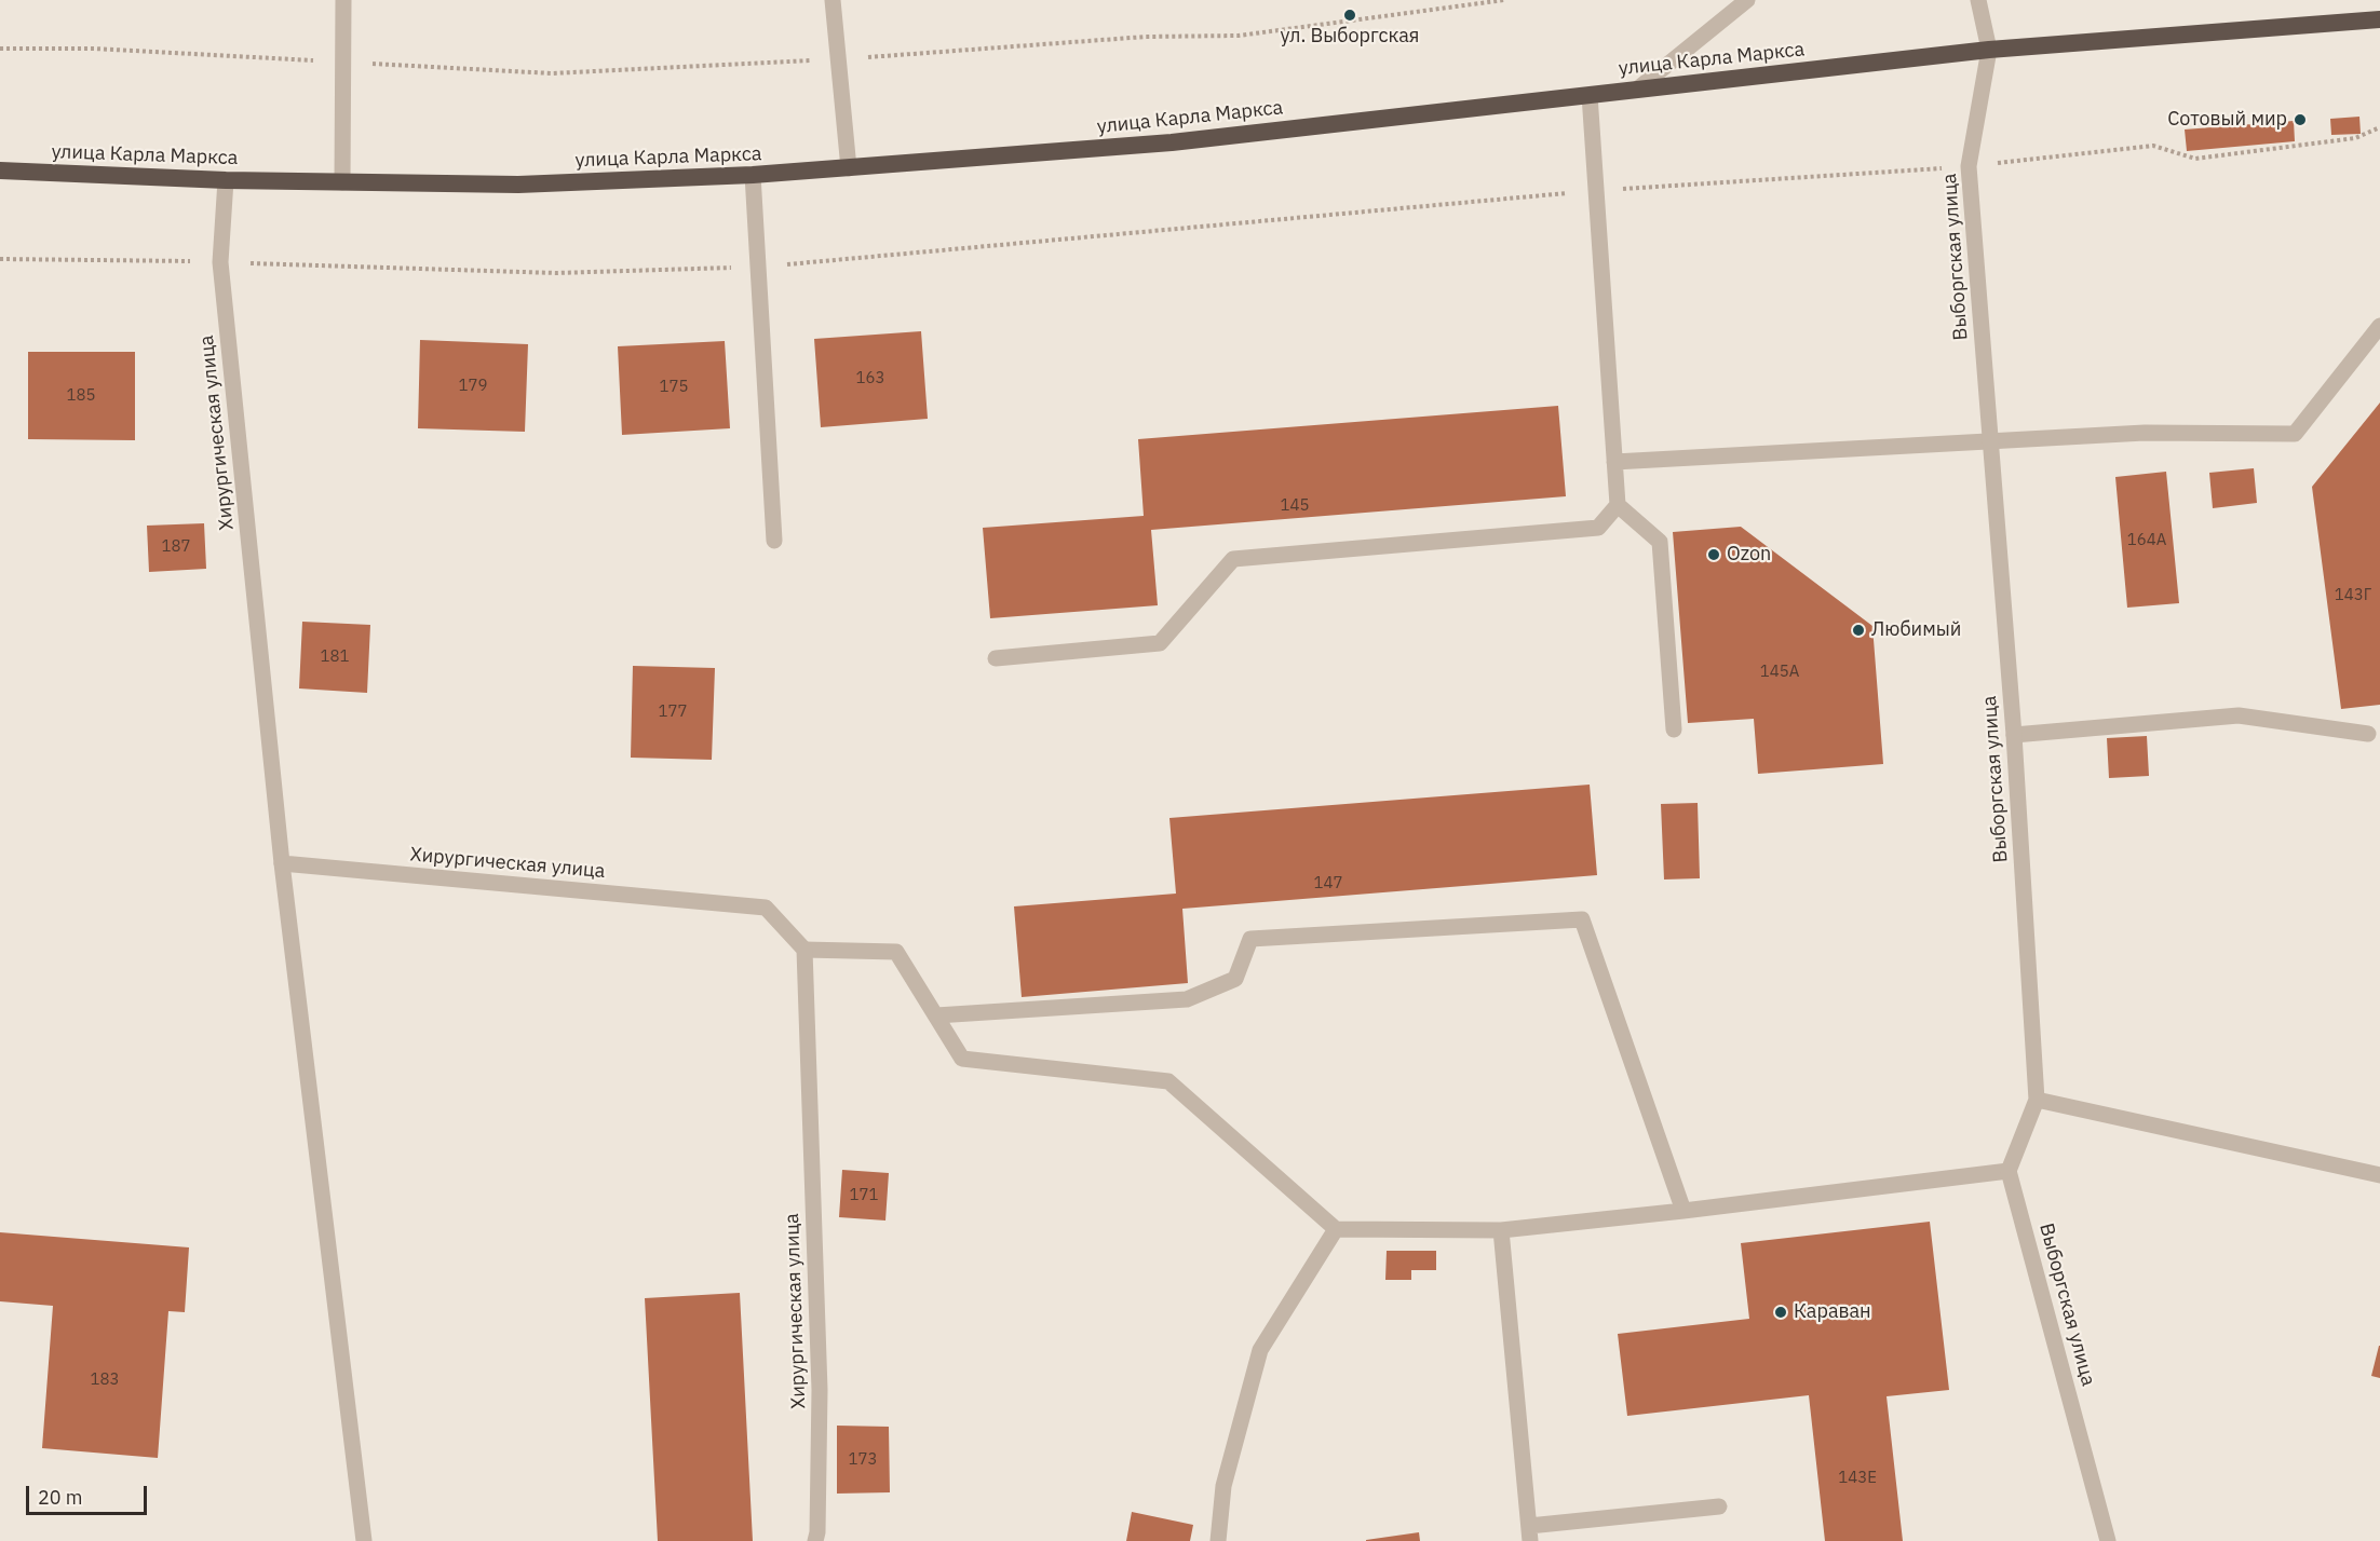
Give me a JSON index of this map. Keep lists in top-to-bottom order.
{
  "streets": {
    "highway": ["улица Карла Маркса"],
    "street": ["Выборгская улица", "Хирургическая улица"]
  },
  "crossings": [
    ["улица Карла Маркса", "Выборгская улица"],
    ["улица Карла Маркса", "Хирургическая улица"]
  ],
  "places": [
    "ул. Выборгская",
    "Сотовый мир",
    "Ozon",
    "Любимый",
    "Караван"
  ],
  "house_numbers": [
    "163",
    "179",
    "175",
    "185",
    "145",
    "164А",
    "187",
    "143Г",
    "181",
    "145А",
    "177",
    "147",
    "171",
    "183",
    "173",
    "143Е"
  ],
  "scale_bar": "20 m"
}
